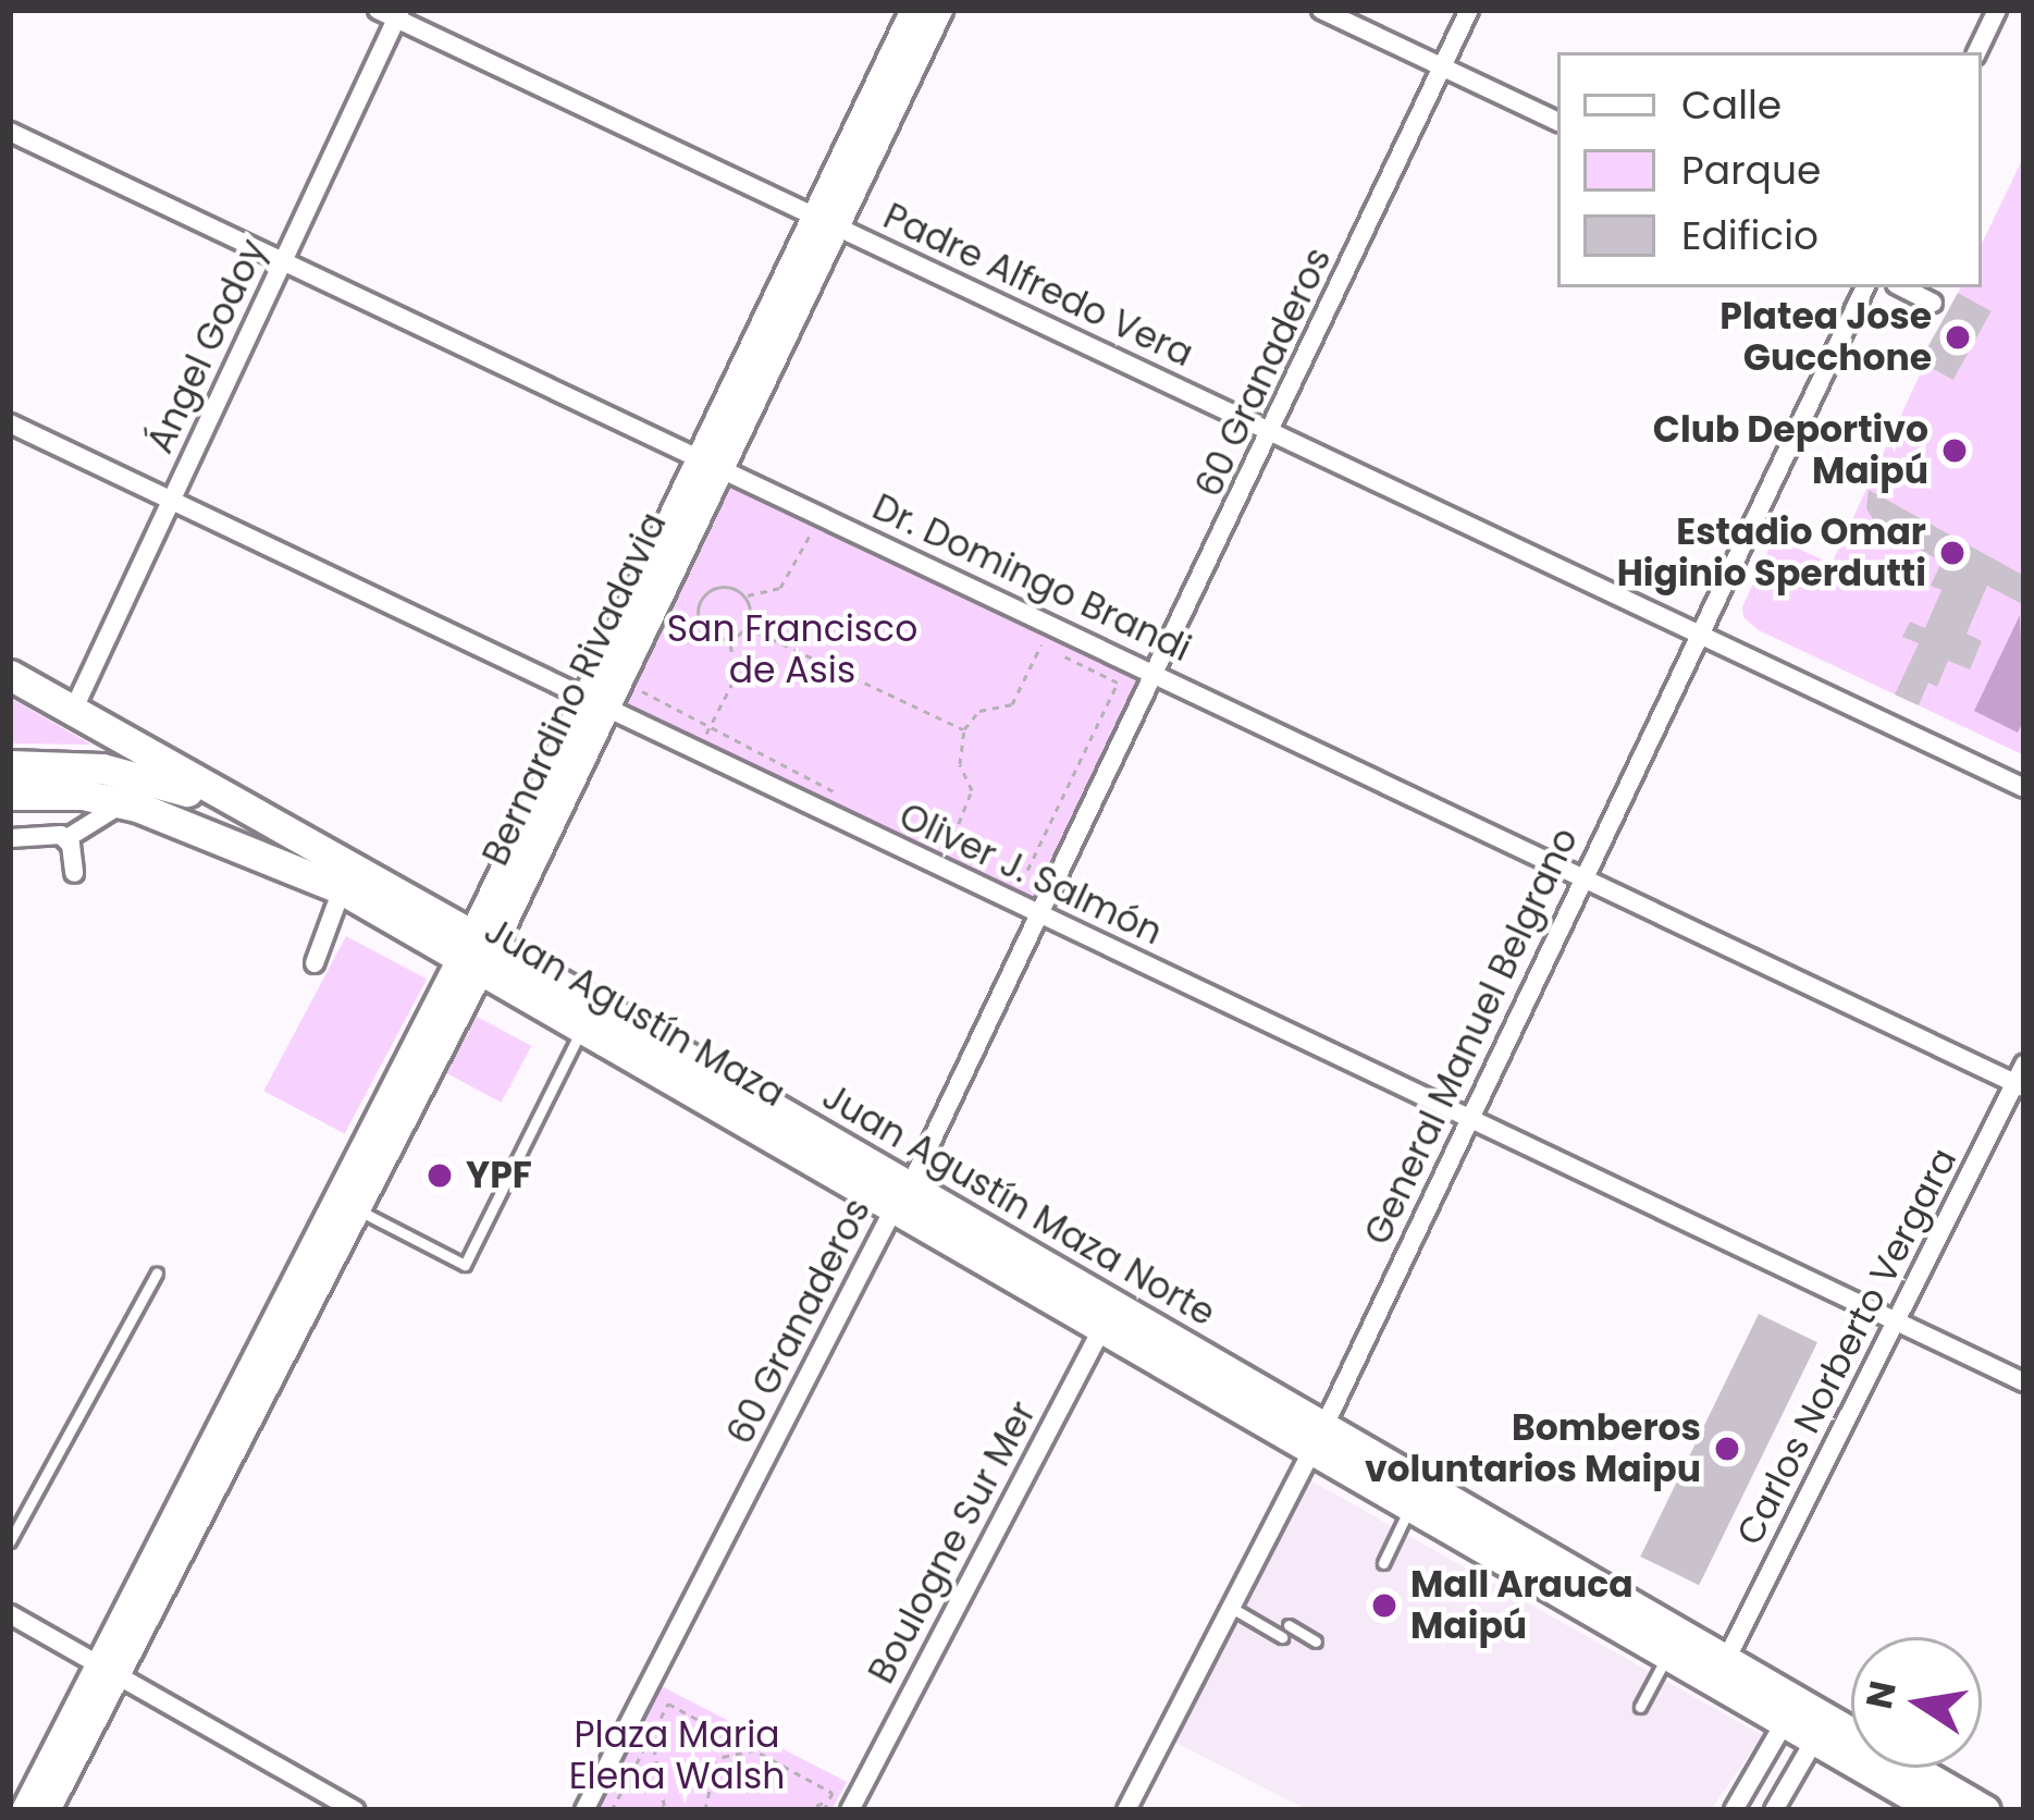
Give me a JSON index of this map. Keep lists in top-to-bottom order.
{
  "streets": {
    "main road": ["Juan Agustín Maza", "Juan Agustín Maza Norte"],
    "street": [
      "Padre Alfredo Vera",
      "Ángel Godoy",
      "60 Granaderos",
      "Dr. Domingo Brandi",
      "Bernardino Rivadavia",
      "Oliver J. Salmón",
      "General Manuel Belgrano",
      "Carlos Norberto Vergara",
      "Boulogne Sur Mer"
    ]
  },
  "crossings": [
    ["Padre Alfredo Vera", "Ángel Godoy"],
    ["Padre Alfredo Vera", "60 Granaderos"],
    ["Padre Alfredo Vera", "Bernardino Rivadavia"],
    ["Padre Alfredo Vera", "General Manuel Belgrano"],
    ["Ángel Godoy", "Dr. Domingo Brandi"],
    ["Ángel Godoy", "Oliver J. Salmón"],
    ["Ángel Godoy", "Juan Agustín Maza Norte"],
    ["60 Granaderos", "Dr. Domingo Brandi"],
    ["60 Granaderos", "Oliver J. Salmón"],
    ["60 Granaderos", "Juan Agustín Maza"],
    ["60 Granaderos", "Juan Agustín Maza Norte"],
    ["Dr. Domingo Brandi", "Bernardino Rivadavia"],
    ["Dr. Domingo Brandi", "General Manuel Belgrano"],
    ["Dr. Domingo Brandi", "Carlos Norberto Vergara"],
    ["Bernardino Rivadavia", "Oliver J. Salmón"],
    ["Bernardino Rivadavia", "Juan Agustín Maza"],
    ["Bernardino Rivadavia", "Juan Agustín Maza Norte"],
    ["Oliver J. Salmón", "General Manuel Belgrano"],
    ["Oliver J. Salmón", "Carlos Norberto Vergara"],
    ["Juan Agustín Maza", "Juan Agustín Maza Norte"],
    ["General Manuel Belgrano", "Juan Agustín Maza Norte"],
    ["Juan Agustín Maza Norte", "Carlos Norberto Vergara"],
    ["Juan Agustín Maza Norte", "Boulogne Sur Mer"]
  ],
  "parks": ["San Francisco de Asis", "Plaza Maria Elena Walsh"],
  "places": [
    "Platea Jose Gucchone",
    "Club Deportivo Maipú",
    "Estadio Omar Higinio Sperdutti",
    "YPF",
    "Bomberos voluntarios Maipu",
    "Mall Arauca Maipú"
  ],
  "legend": ["Calle", "Parque", "Edificio"],
  "north": "left"
}
